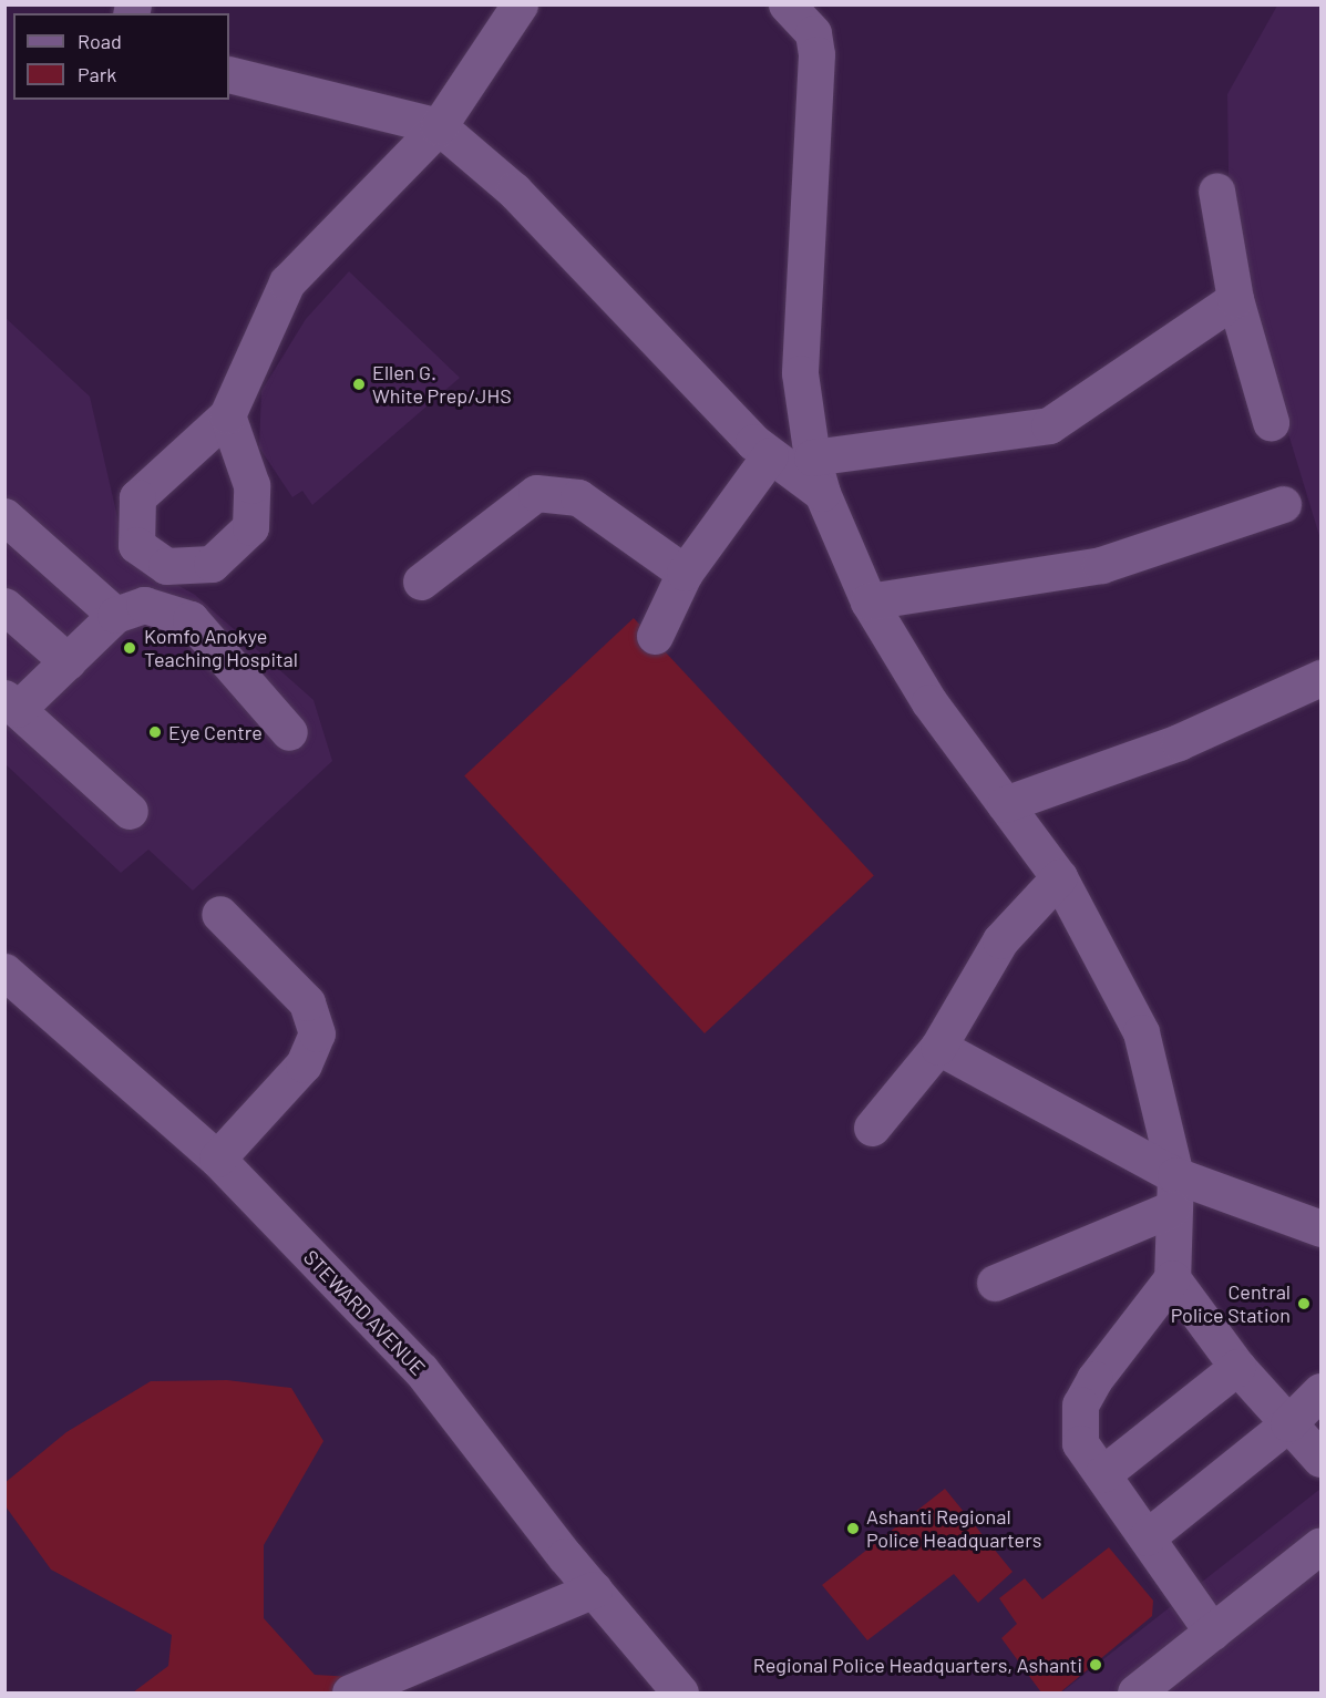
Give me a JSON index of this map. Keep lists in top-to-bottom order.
{
  "streets": {
    "street": ["STEWARD AVENUE"]
  },
  "places": [
    "Ellen G. White Prep/JHS",
    "Komfo Anokye Teaching Hospital",
    "Eye Centre",
    "Central Police Station",
    "Ashanti Regional Police Headquarters",
    "Regional Police Headquarters, Ashanti"
  ],
  "legend": ["Road", "Park"]
}
